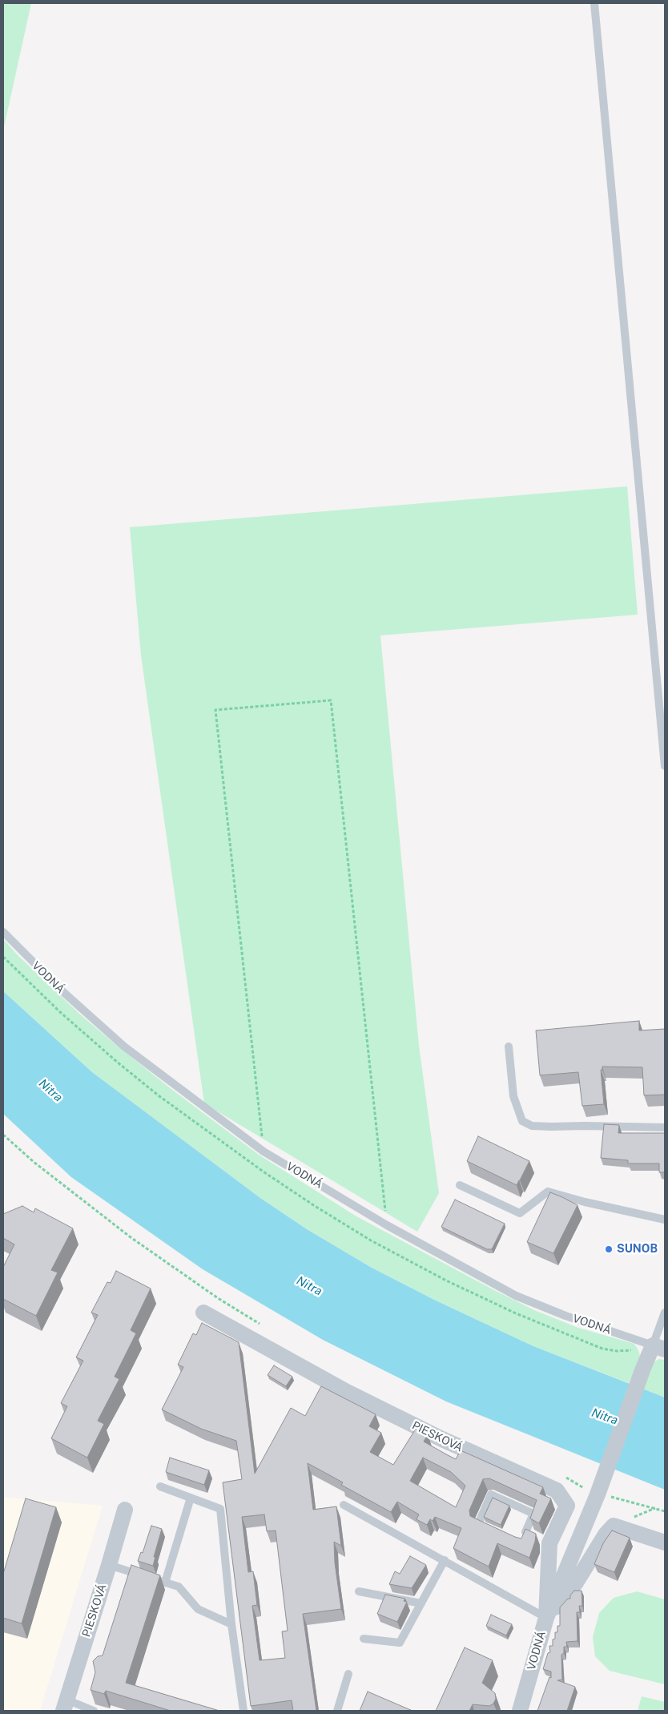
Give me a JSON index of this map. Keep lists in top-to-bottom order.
{
  "streets": {
    "street": ["VODNÁ", "PIESKOVÁ"]
  },
  "crossings": [
    ["VODNÁ", "PIESKOVÁ"]
  ],
  "water": ["Nitra"],
  "places": ["SUNOB"]
}
